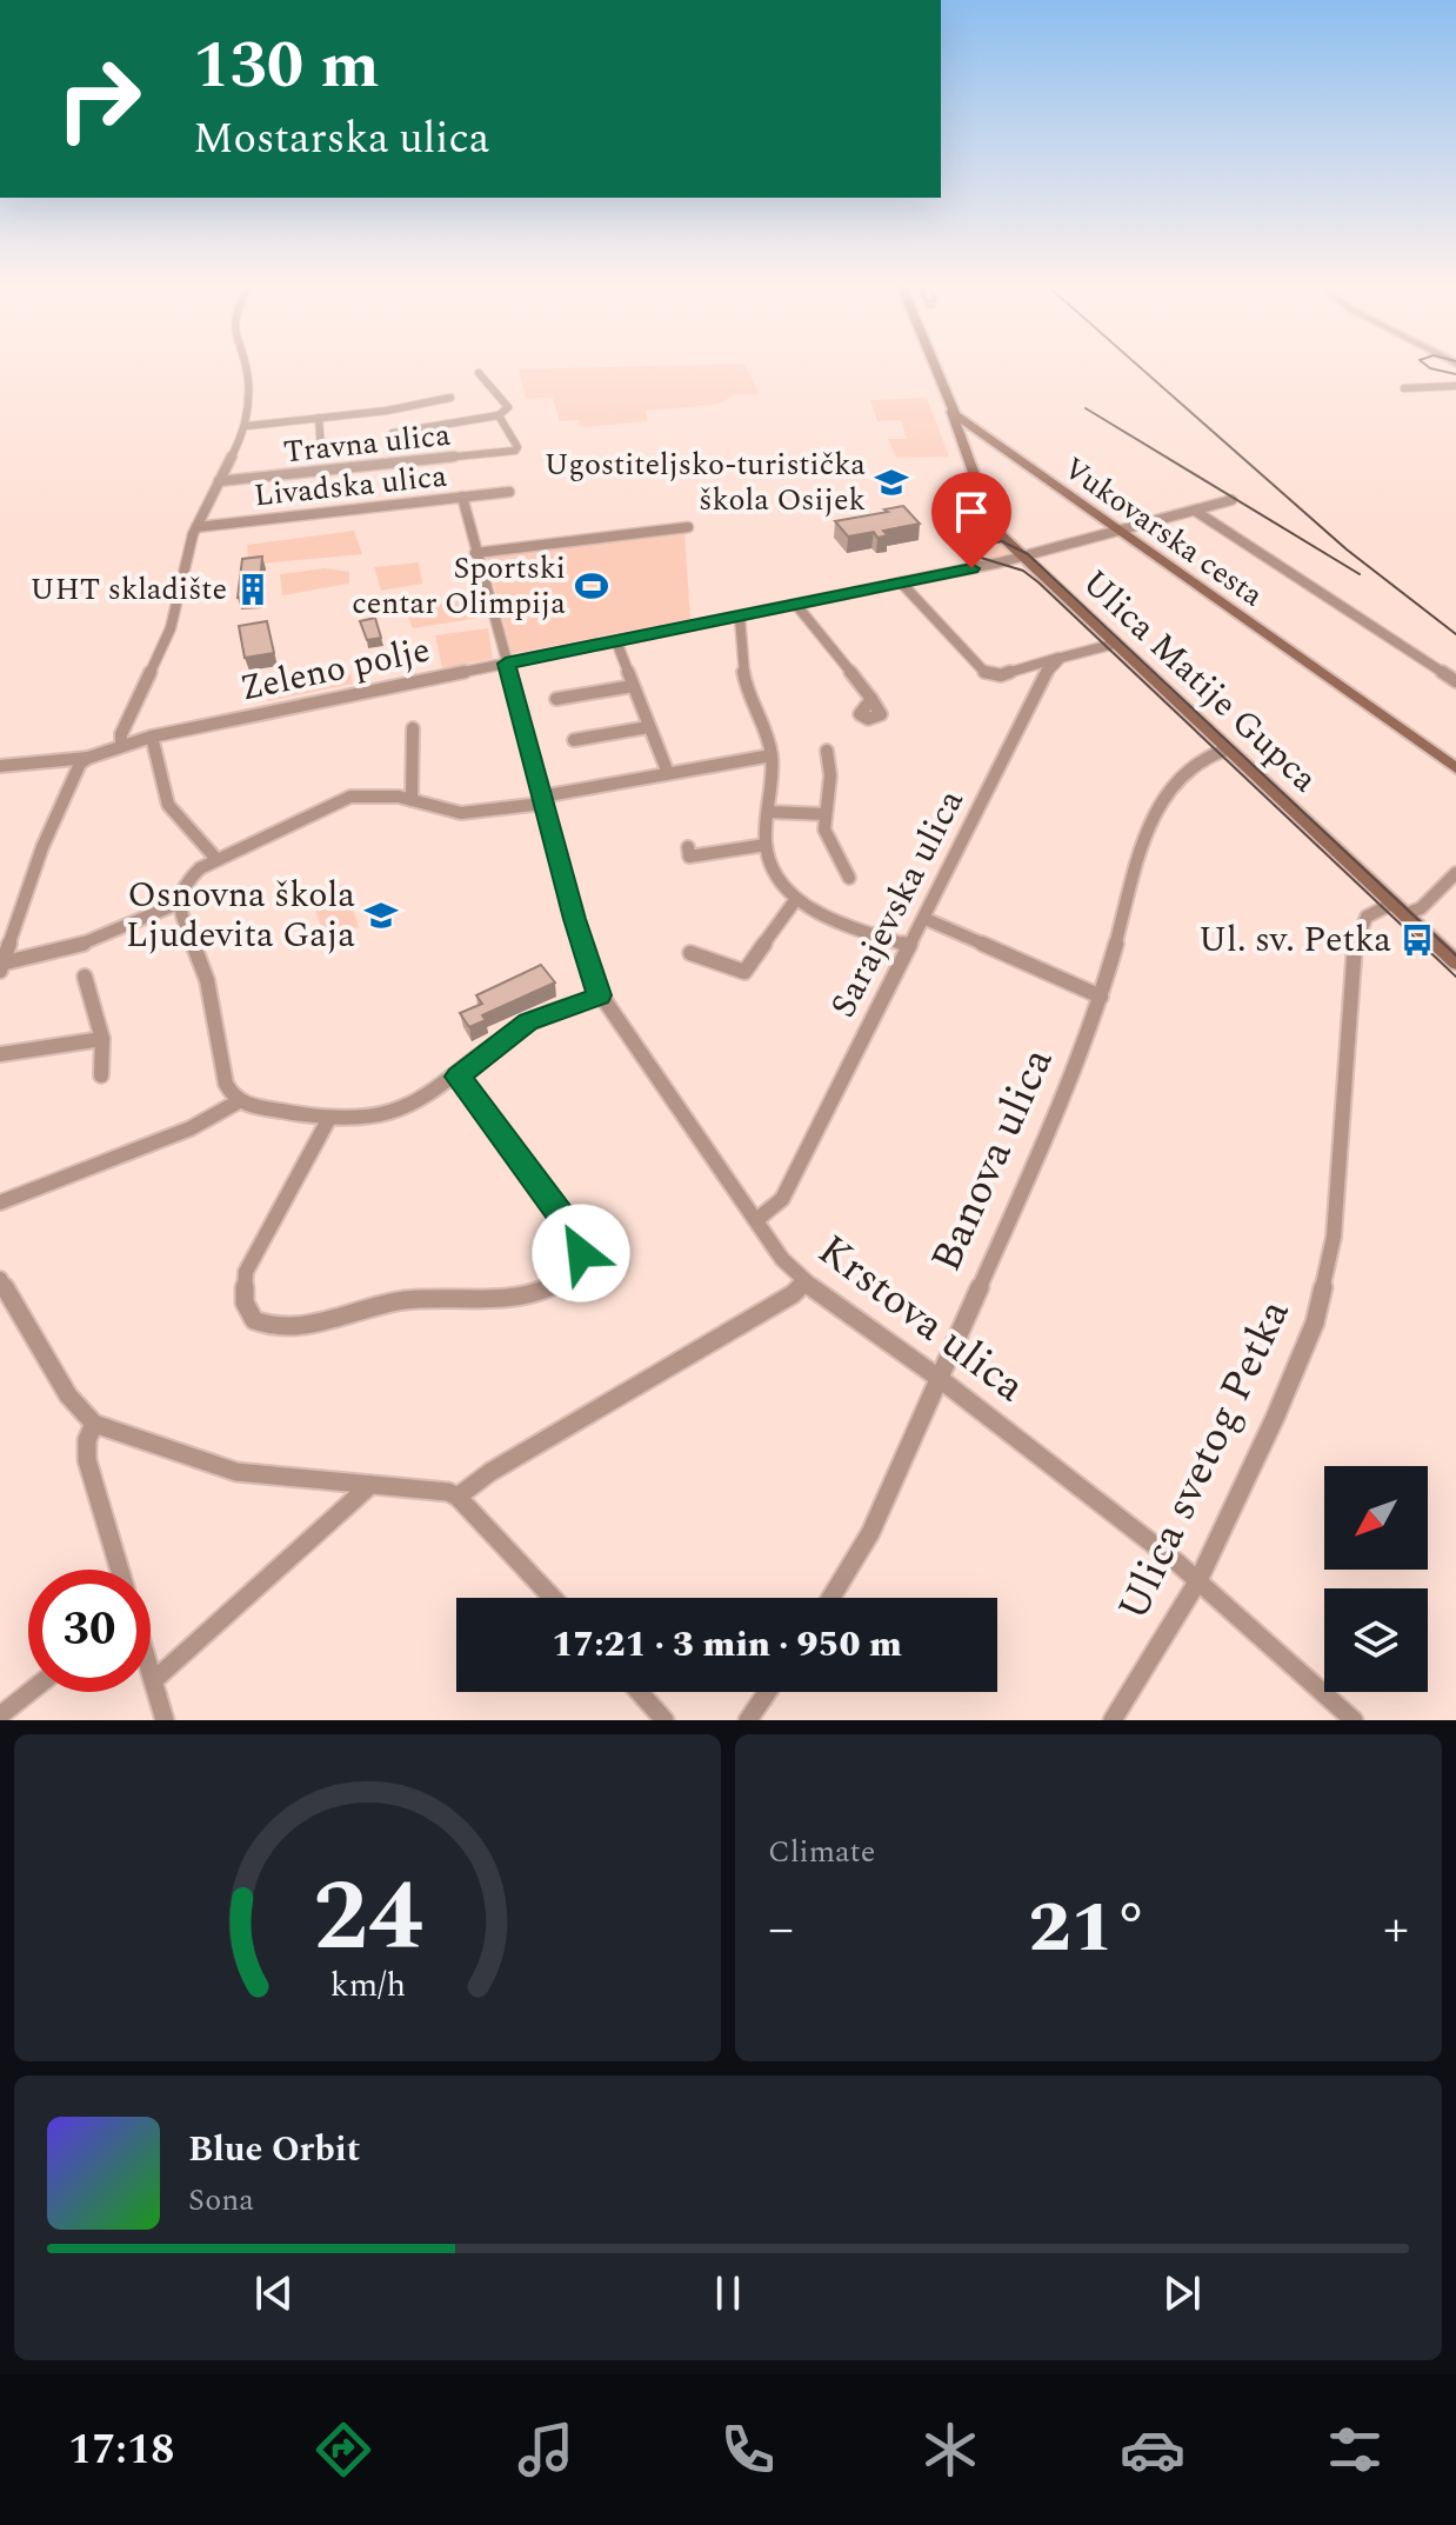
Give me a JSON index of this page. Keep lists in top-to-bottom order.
{
  "streets": {
    "main road": ["Vukovarska cesta", "Ulica Matije Gupca"],
    "street": [
      "Travna ulica",
      "Livadska ulica",
      "Zeleno polje",
      "Sarajevska ulica",
      "Banova ulica",
      "Krstova ulica",
      "Ulica svetog Petka"
    ]
  },
  "crossings": [
    ["Livadska ulica", "Krstova ulica"],
    ["Vukovarska cesta", "Zeleno polje"],
    ["Vukovarska cesta", "Ulica Matije Gupca"],
    ["Zeleno polje", "Ulica Matije Gupca"],
    ["Zeleno polje", "Krstova ulica"],
    ["Ulica Matije Gupca", "Banova ulica"],
    ["Ulica Matije Gupca", "Ulica svetog Petka"],
    ["Sarajevska ulica", "Krstova ulica"],
    ["Banova ulica", "Krstova ulica"],
    ["Krstova ulica", "Ulica svetog Petka"]
  ],
  "places": {
    "school or university": ["Ugostiteljsko-turistička škola Osijek", "Osnovna škola Ljudevita Gaja"],
    "sports": ["Sportski centar Olimpija"],
    "building": ["UHT skladište"],
    "bus stop": ["Ul. sv. Petka"]
  },
  "north": "bottom left",
  "page": {
    "turn": ["130 m", "Mostarska ulica"],
    "limit": "30",
    "trip": "17:21 · 3 min · 950 m",
    "tile": "Climate",
    "heat": ["−", "21°", "+"],
    "song": ["Blue Orbit", "Sona"],
    "tabs": "17:18",
    "gauge": ["24", "km/h"]
  }
}
